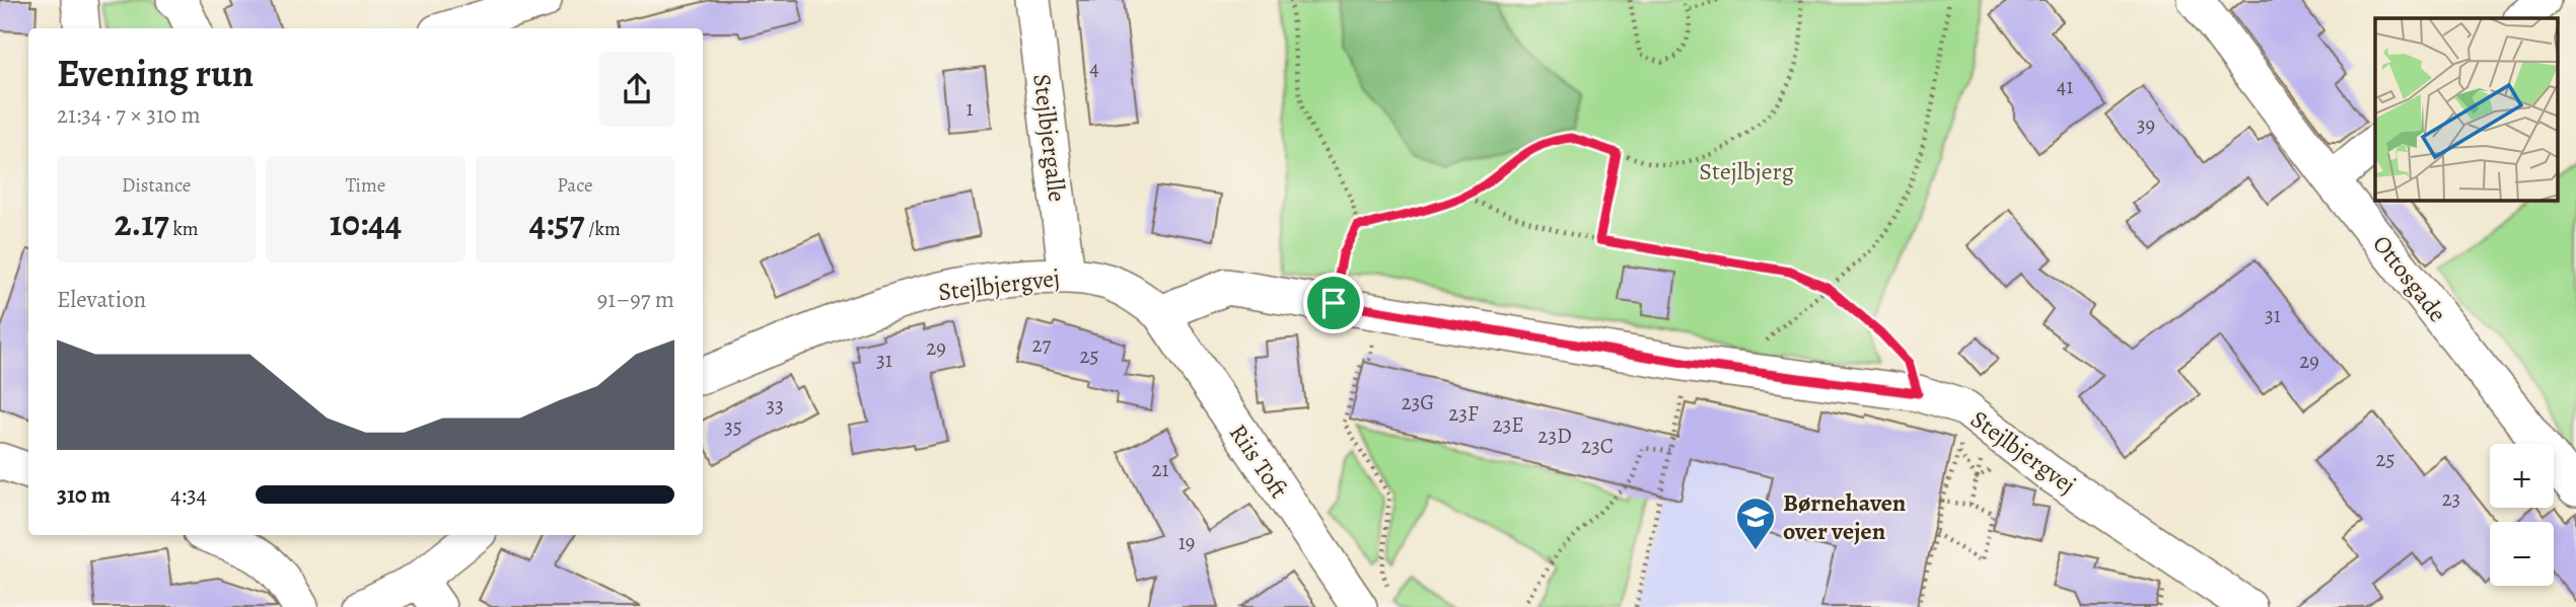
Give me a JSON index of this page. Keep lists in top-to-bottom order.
{
  "streets": {
    "street": [
      "Stejlbjergalle",
      "Ottosgade",
      "Stejlbjergvej",
      "Riis Toft"
    ]
  },
  "crossings": [
    ["Stejlbjergalle", "Stejlbjergvej"],
    ["Stejlbjergvej", "Riis Toft"]
  ],
  "parks": ["Stejlbjerg"],
  "places": {
    "school or university": ["Børnehaven over vejen"]
  },
  "house_numbers": [
    "4",
    "41",
    "1",
    "39",
    "31",
    "27",
    "29",
    "25",
    "31",
    "29",
    "23G",
    "33",
    "23F",
    "23E",
    "35",
    "23D",
    "23C",
    "25",
    "21",
    "23",
    "19"
  ],
  "page": {
    "heading": ["Evening run", "21:34 · 7 × 310 m"],
    "stats": [
      ["Distance", "2.17 km"],
      ["Time", "10:44"],
      ["Pace", "4:57 /km"]
    ],
    "chart": ["Elevation", "91–97 m"],
    "map_buttons": ["+", "−"],
    "list": [
      {
        "name": "310 m",
        "note": "4:34"
      }
    ]
  }
}
